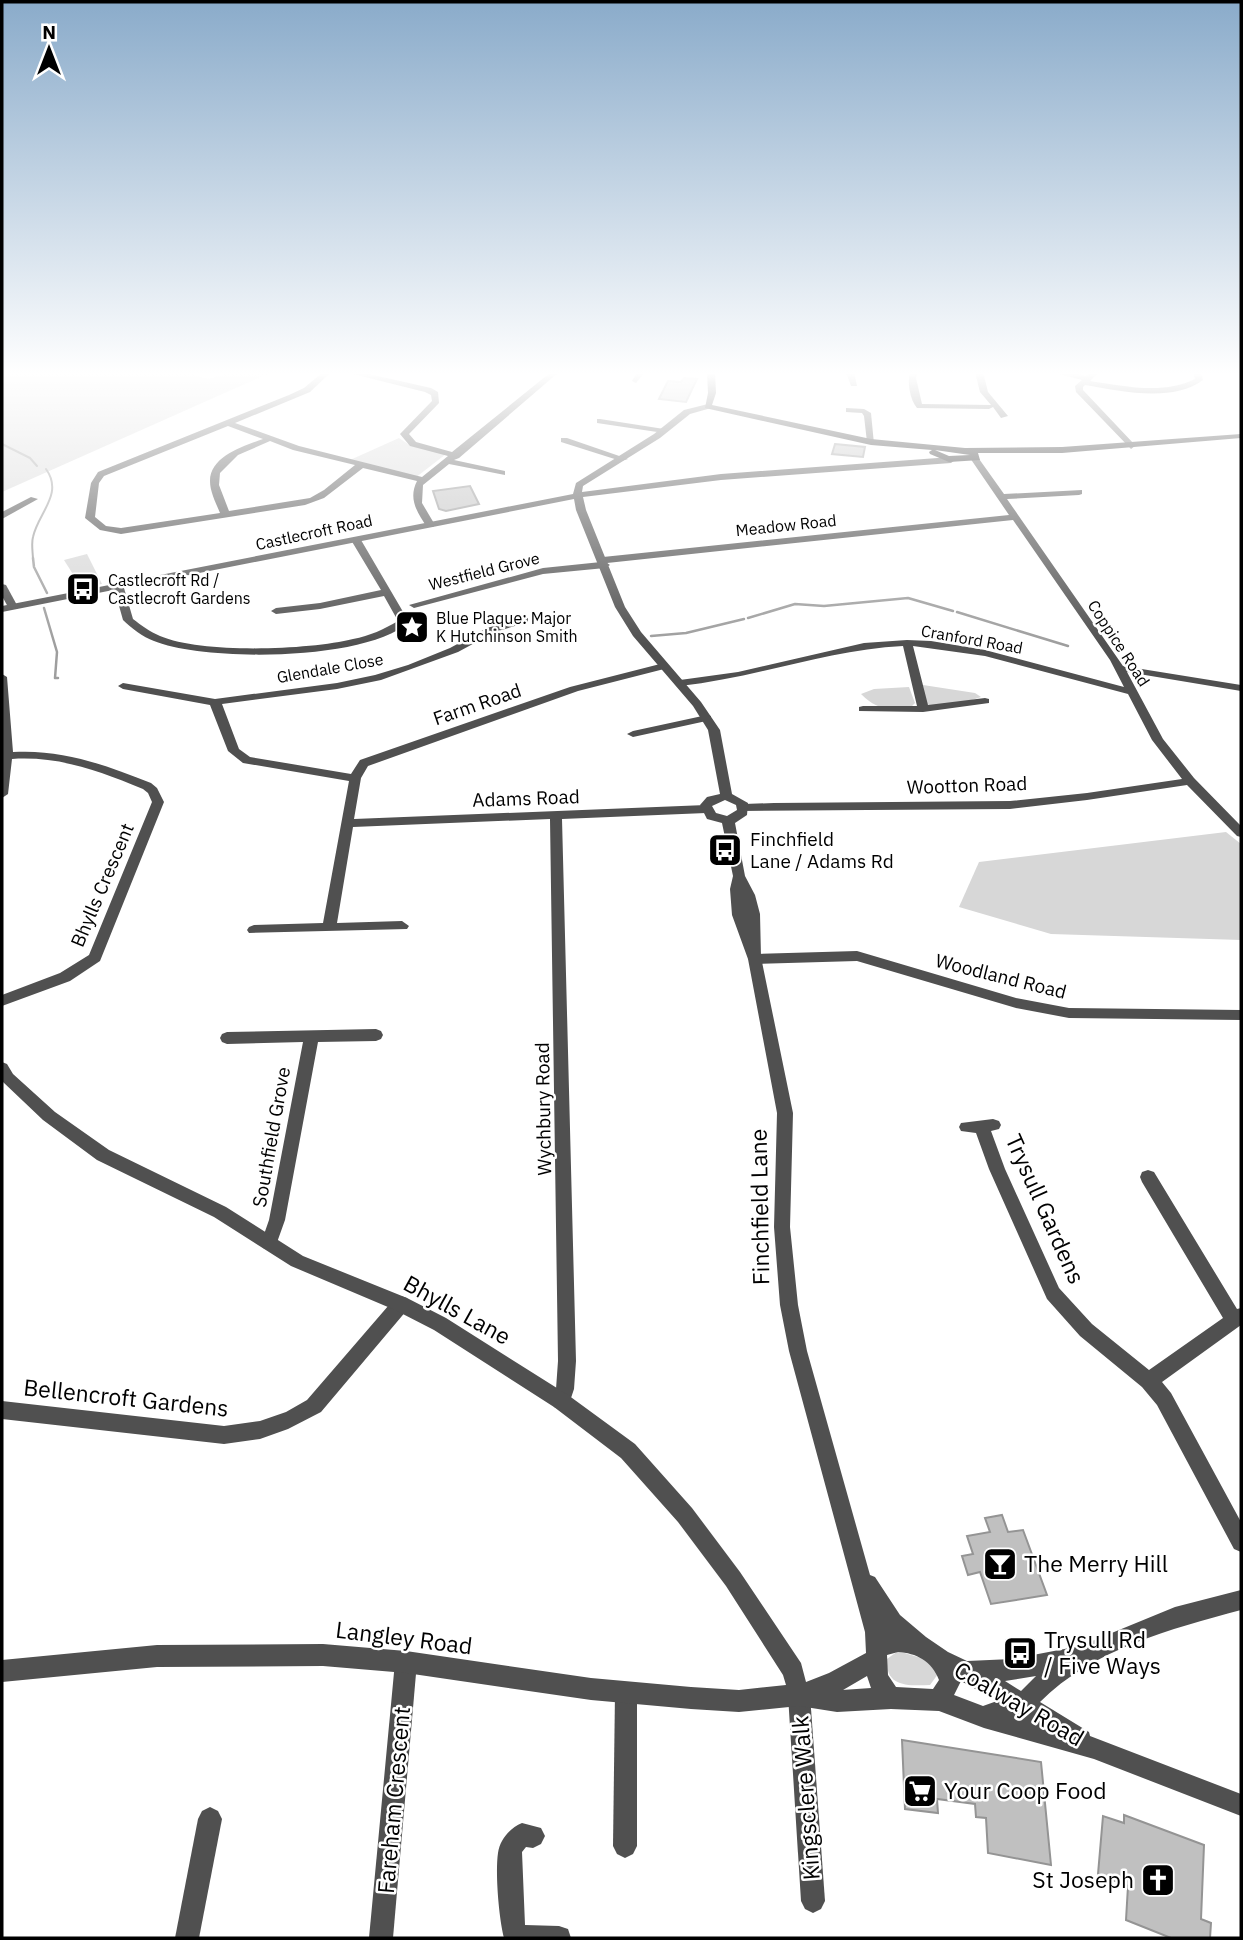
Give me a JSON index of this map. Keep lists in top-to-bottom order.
{
  "streets": {
    "street": [
      "Meadow Road",
      "Castlecroft Road",
      "Westfield Grove",
      "Cranford Road",
      "Coppice Road",
      "Glendale Close",
      "Farm Road",
      "Wootton Road",
      "Adams Road",
      "Bhylls Crescent",
      "Woodland Road",
      "Wychbury Road",
      "Southfield Grove",
      "Finchfield Lane",
      "Trysull Gardens",
      "Bhylls Lane",
      "Bellencroft Gardens",
      "Langley Road",
      "Coalway Road",
      "Kingsclere Walk",
      "Fareham Crescent"
    ]
  },
  "crossings": [
    ["Meadow Road", "Westfield Grove"],
    ["Meadow Road", "Coppice Road"],
    ["Cranford Road", "Coppice Road"],
    ["Coppice Road", "Wootton Road"],
    ["Wootton Road", "Adams Road"],
    ["Wootton Road", "Finchfield Lane"],
    ["Adams Road", "Wychbury Road"],
    ["Adams Road", "Finchfield Lane"],
    ["Woodland Road", "Finchfield Lane"],
    ["Wychbury Road", "Bhylls Lane"],
    ["Southfield Grove", "Bhylls Lane"],
    ["Finchfield Lane", "Langley Road"],
    ["Finchfield Lane", "Coalway Road"],
    ["Bhylls Lane", "Bellencroft Gardens"],
    ["Bhylls Lane", "Langley Road"],
    ["Bhylls Lane", "Kingsclere Walk"],
    ["Langley Road", "Coalway Road"],
    ["Langley Road", "Kingsclere Walk"],
    ["Langley Road", "Fareham Crescent"]
  ],
  "places": {
    "bus stop": ["Castlecroft Rd / Castlecroft Gardens", "Finchfield Lane / Adams Rd", "Trysull Rd / Five Ways"],
    "place": ["Blue Plaque: Major K Hutchinson Smith"],
    "bar": ["The Merry Hill"],
    "supermarket": ["Your Coop Food"],
    "church": ["St Joseph"]
  },
  "north": "top"
}
